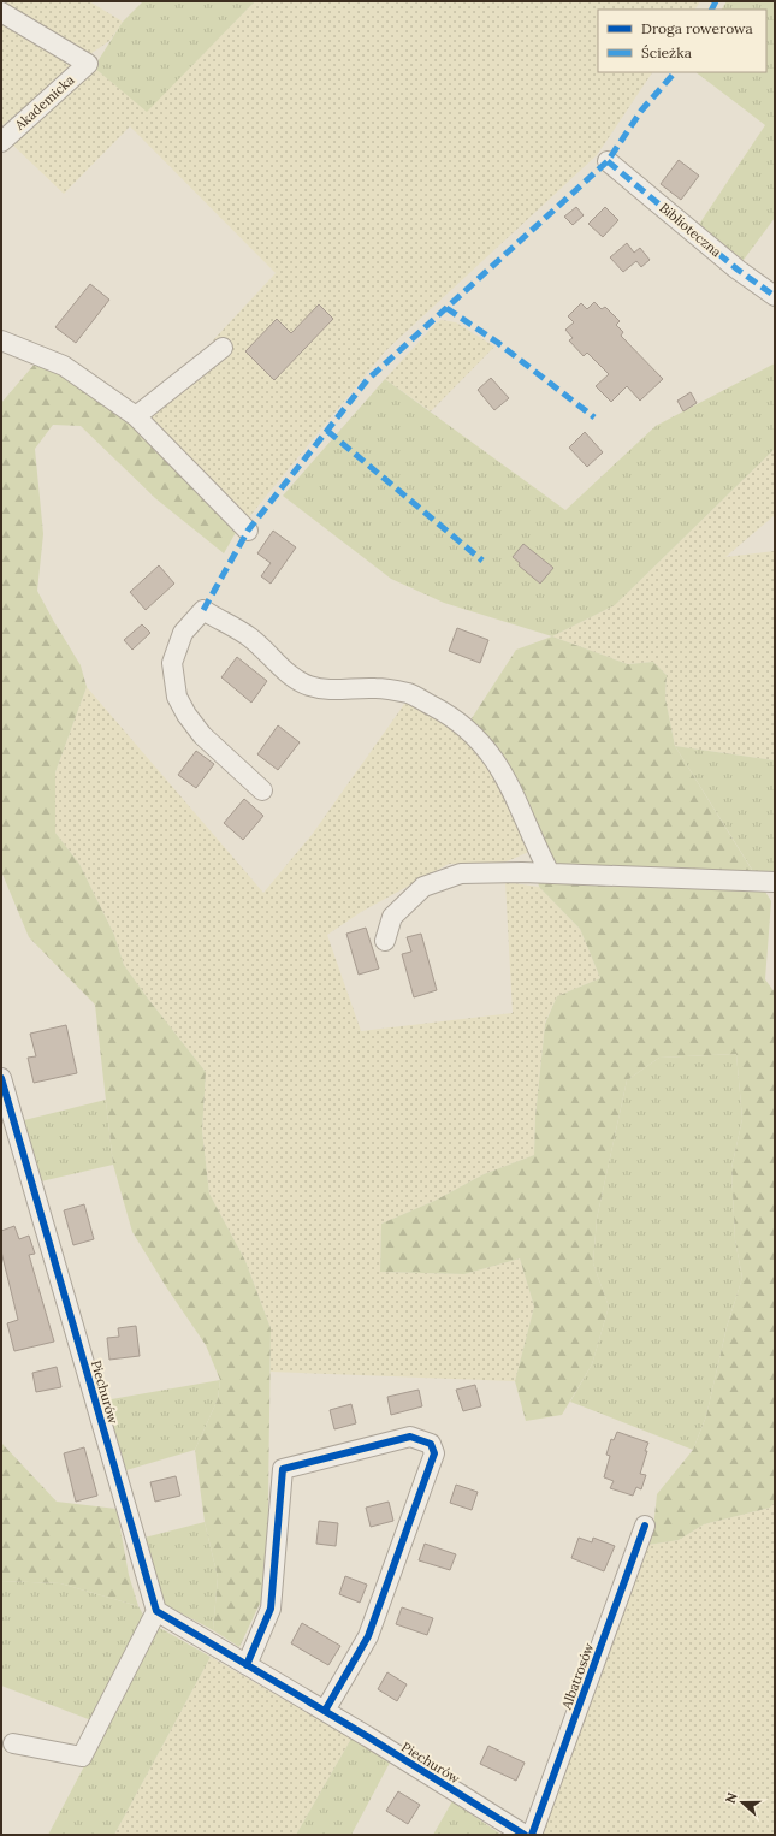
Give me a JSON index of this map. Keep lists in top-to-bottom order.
{
  "streets": {
    "street": [
      "Akademicka",
      "Biblioteczna",
      "Piechurów",
      "Albatrosów"
    ]
  },
  "legend": ["Droga rowerowa", "Ścieżka"],
  "north": "left"
}
